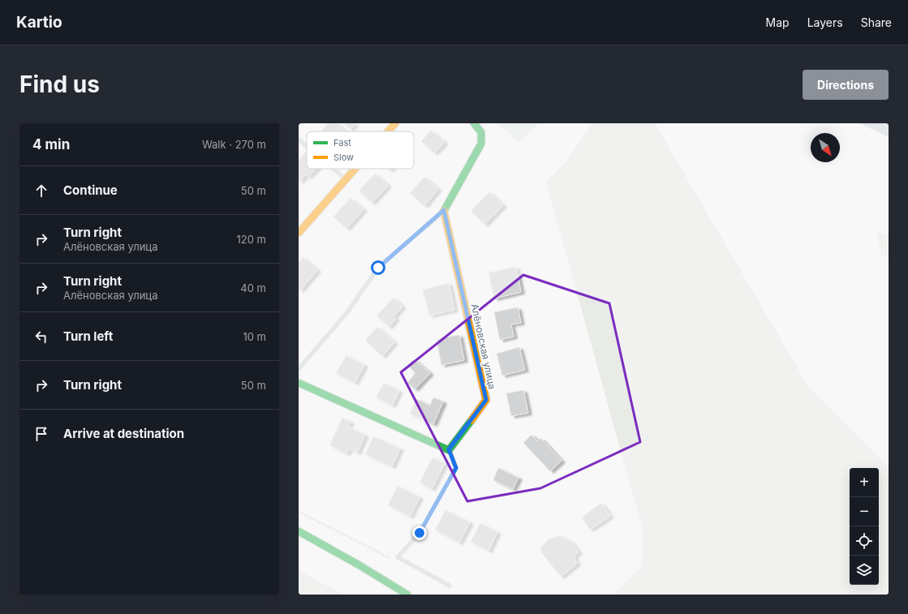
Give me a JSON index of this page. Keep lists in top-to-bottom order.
{
  "streets": {
    "street": ["Алёновская улица"]
  },
  "legend": ["Fast", "Slow"],
  "north": "bottom right",
  "page": {
    "header": "Kartio",
    "nav": ["Map", "Layers", "Share"],
    "buttons": "Directions",
    "title": "Find us",
    "heading": ["4 min", "Walk · 270 m"],
    "list": [
      ["Continue", "50 m"],
      ["Turn right", "Алёновская улица", "120 m"],
      ["Turn right", "Алёновская улица", "40 m"],
      ["Turn left", "10 m"],
      ["Turn right", "50 m"],
      "Arrive at destination"
    ],
    "map_buttons": ["+", "−"]
  }
}
